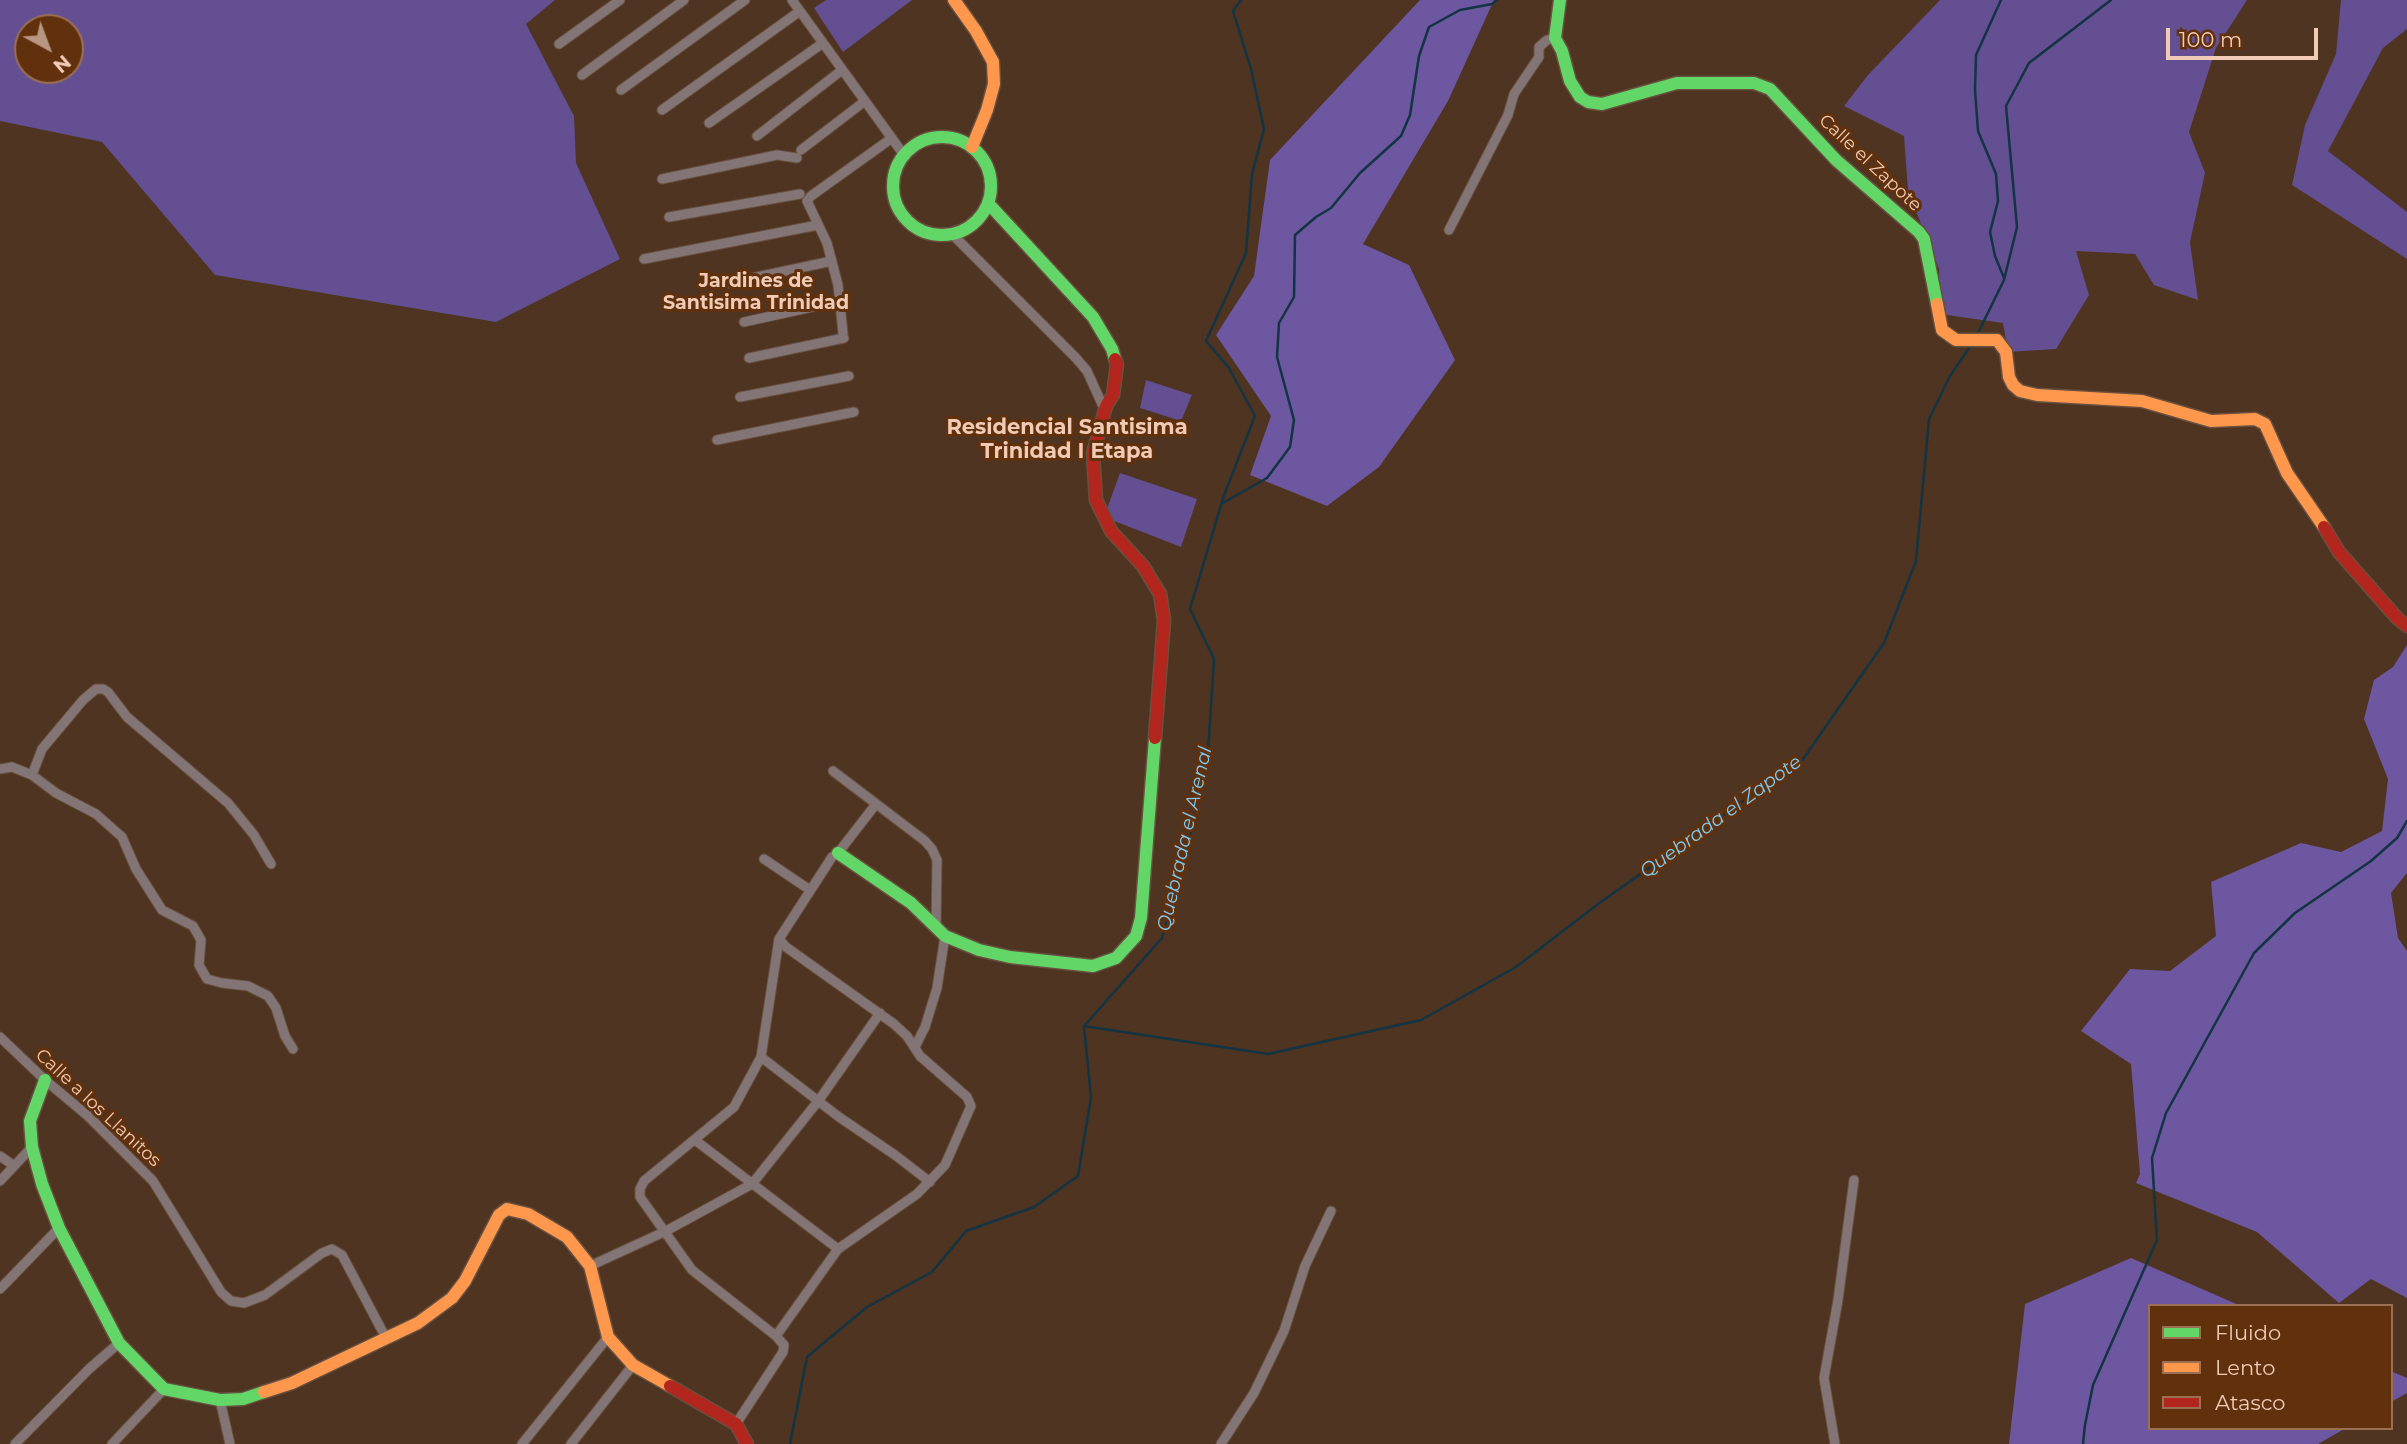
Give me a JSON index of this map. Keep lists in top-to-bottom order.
{
  "streets": {
    "street": ["Calle el Zapote", "Calle a los Llanitos"]
  },
  "districts": ["Jardines de Santisima Trinidad", "Residencial Santisima Trinidad I Etapa"],
  "water": ["Quebrada el Zapote", "Quebrada el Arenal"],
  "legend": ["Fluido", "Lento", "Atasco"],
  "scale_bar": "100 m",
  "north": "bottom right"
}
